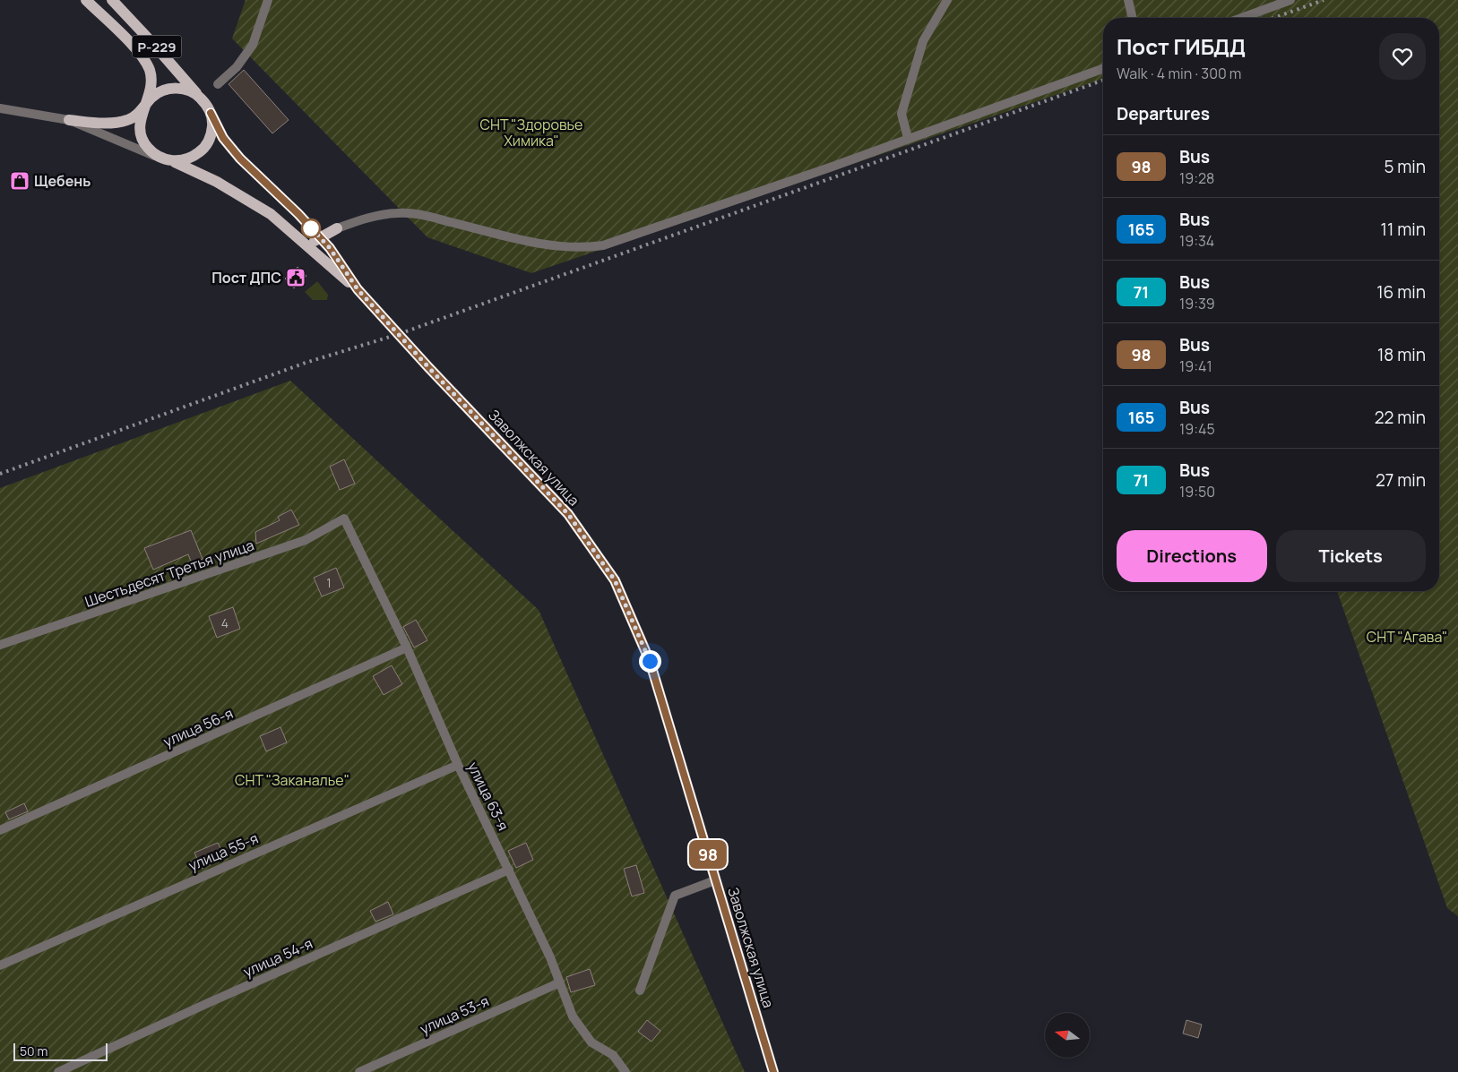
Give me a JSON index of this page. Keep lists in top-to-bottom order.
{
  "streets": {
    "main road": ["Р-229", "Заволжская улица"],
    "street": [
      "Шестьдесят Третья улица",
      "улица 56-я",
      "улица 63-я",
      "улица 55-я",
      "улица 54-я",
      "улица 53-я"
    ]
  },
  "crossings": [
    ["Р-229", "Заволжская улица"],
    ["Шестьдесят Третья улица", "улица 63-я"],
    ["улица 56-я", "улица 63-я"],
    ["улица 63-я", "улица 55-я"],
    ["улица 63-я", "улица 54-я"],
    ["улица 63-я", "улица 53-я"]
  ],
  "parks": ["СНТ \"Здоровье Химика\"", "СНТ \"Агава\"", "СНТ \"Заканалье\""],
  "places": {
    "shop": ["Щебень"],
    "public building": ["Пост ДПС"]
  },
  "lines": ["bus line 98"],
  "house_numbers": ["1", "4"],
  "scale_bar": "50 m",
  "north": "left",
  "page": {
    "on_map": "98",
    "heading": [
      ["Пост ГИБДД", "Walk · 4 min · 300 m"],
      "Departures"
    ],
    "list": [
      {
        "mark": "98",
        "name": "Bus",
        "note": "19:28",
        "value": "5 min"
      },
      {
        "mark": "165",
        "name": "Bus",
        "note": "19:34",
        "value": "11 min"
      },
      {
        "mark": "71",
        "name": "Bus",
        "note": "19:39",
        "value": "16 min"
      },
      {
        "mark": "98",
        "name": "Bus",
        "note": "19:41",
        "value": "18 min"
      },
      {
        "mark": "165",
        "name": "Bus",
        "note": "19:45",
        "value": "22 min"
      },
      {
        "mark": "71",
        "name": "Bus",
        "note": "19:50",
        "value": "27 min"
      }
    ],
    "buttons": ["Directions", "Tickets"],
    "scale": "50 m"
  }
}
